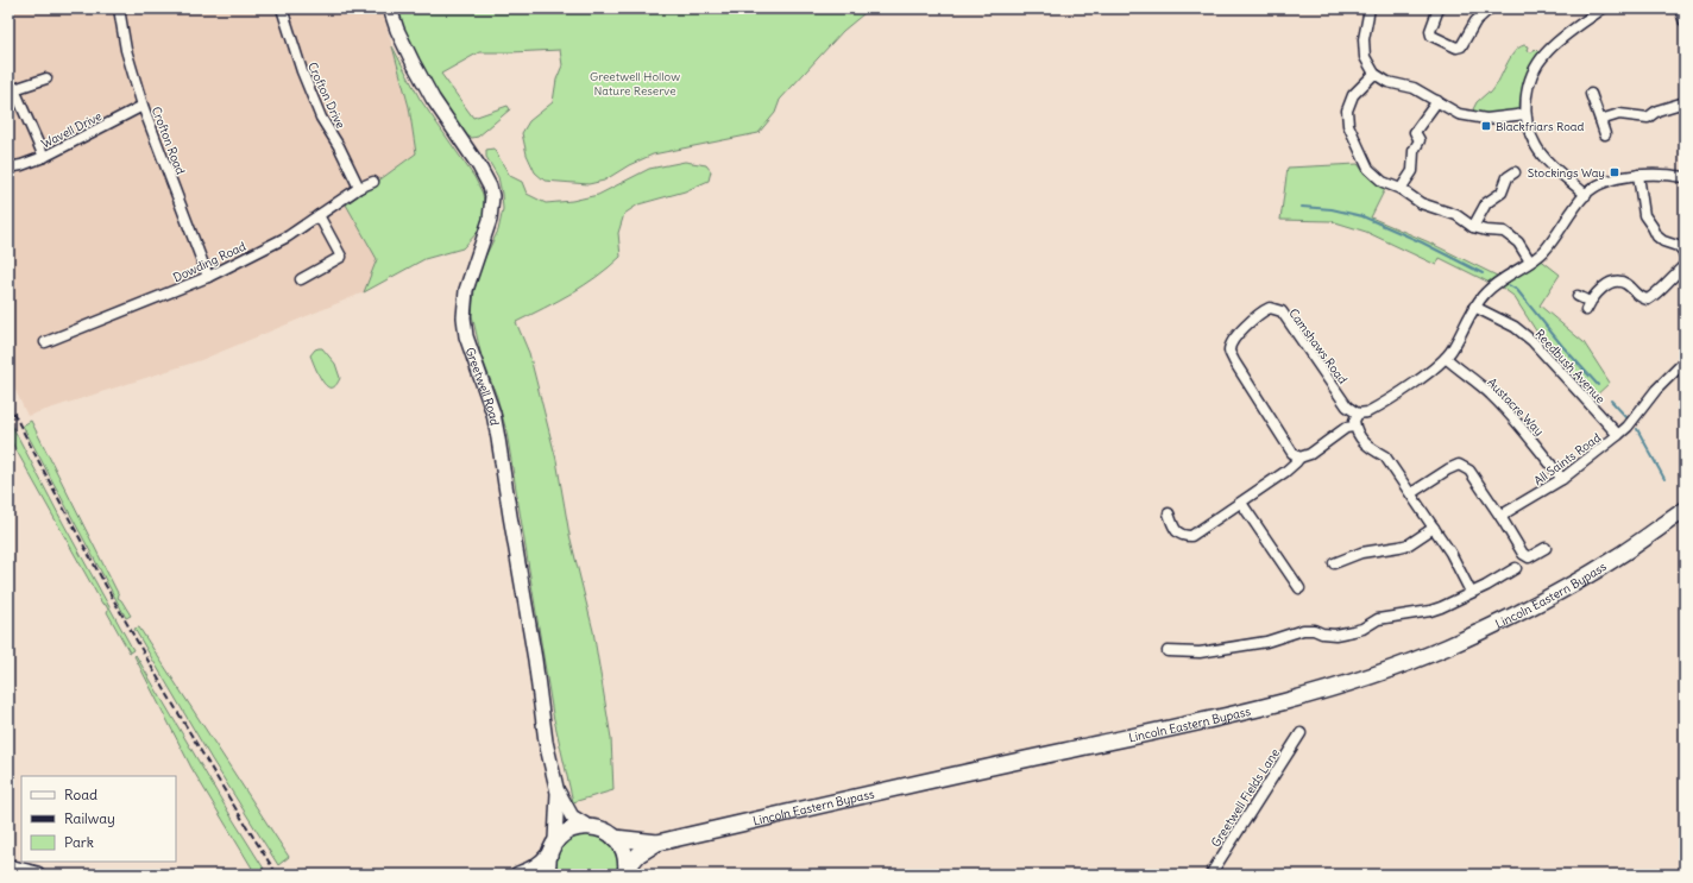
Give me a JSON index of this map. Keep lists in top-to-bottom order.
{
  "streets": {
    "highway": ["Lincoln Eastern Bypass"],
    "main road": ["Greetwell Road"],
    "street": [
      "Crofton Drive",
      "Wavell Drive",
      "Crofton Road",
      "Dowding Road",
      "Camshaws Road",
      "Reedbush Avenue",
      "Austacre Way",
      "All Saints Road",
      "Greetwell Fields Lane"
    ]
  },
  "crossings": [
    ["Crofton Drive", "Dowding Road"],
    ["Wavell Drive", "Crofton Road"],
    ["Crofton Road", "Dowding Road"],
    ["Reedbush Avenue", "All Saints Road"],
    ["Austacre Way", "All Saints Road"]
  ],
  "parks": ["Greetwell Hollow Nature Reserve"],
  "places": {
    "transit": ["Blackfriars Road", "Stockings Way"]
  },
  "legend": ["Road", "Railway", "Park"]
}
